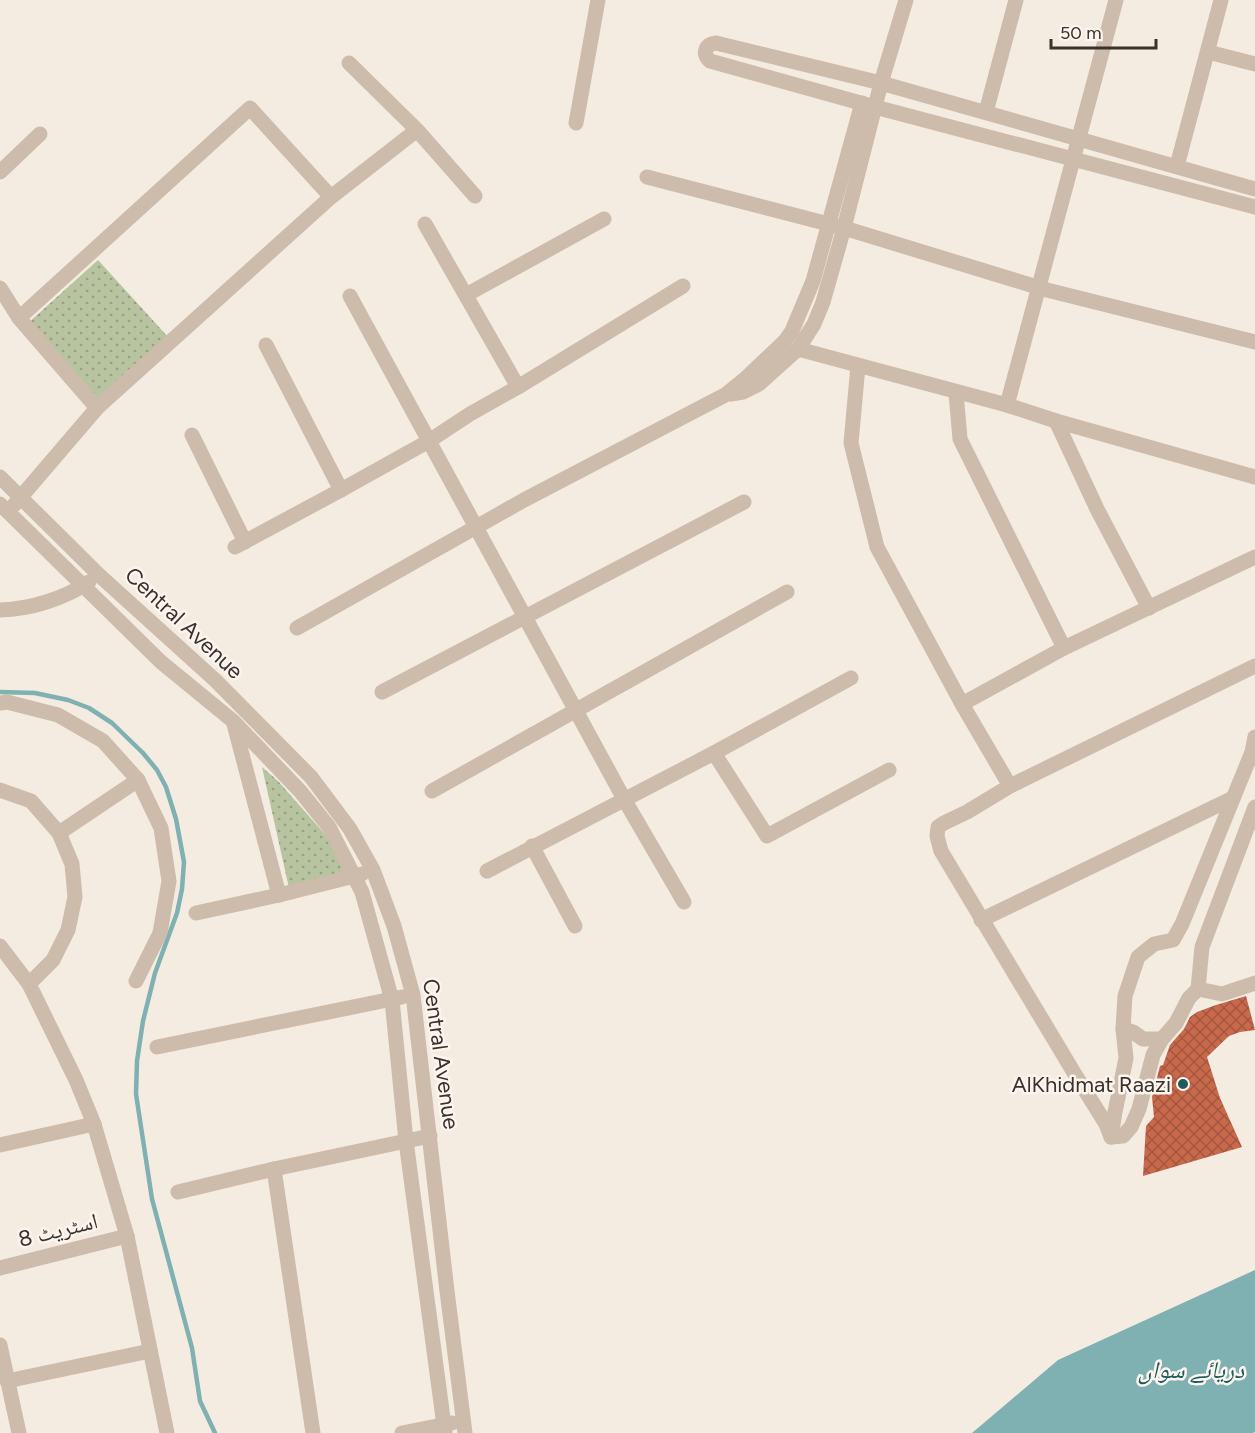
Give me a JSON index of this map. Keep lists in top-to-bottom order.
{
  "streets": {
    "street": ["Central Avenue", "اسٹریٹ 8"]
  },
  "water": ["دریائے سواں"],
  "places": ["AlKhidmat Raazi"],
  "scale_bar": "50 m"
}
